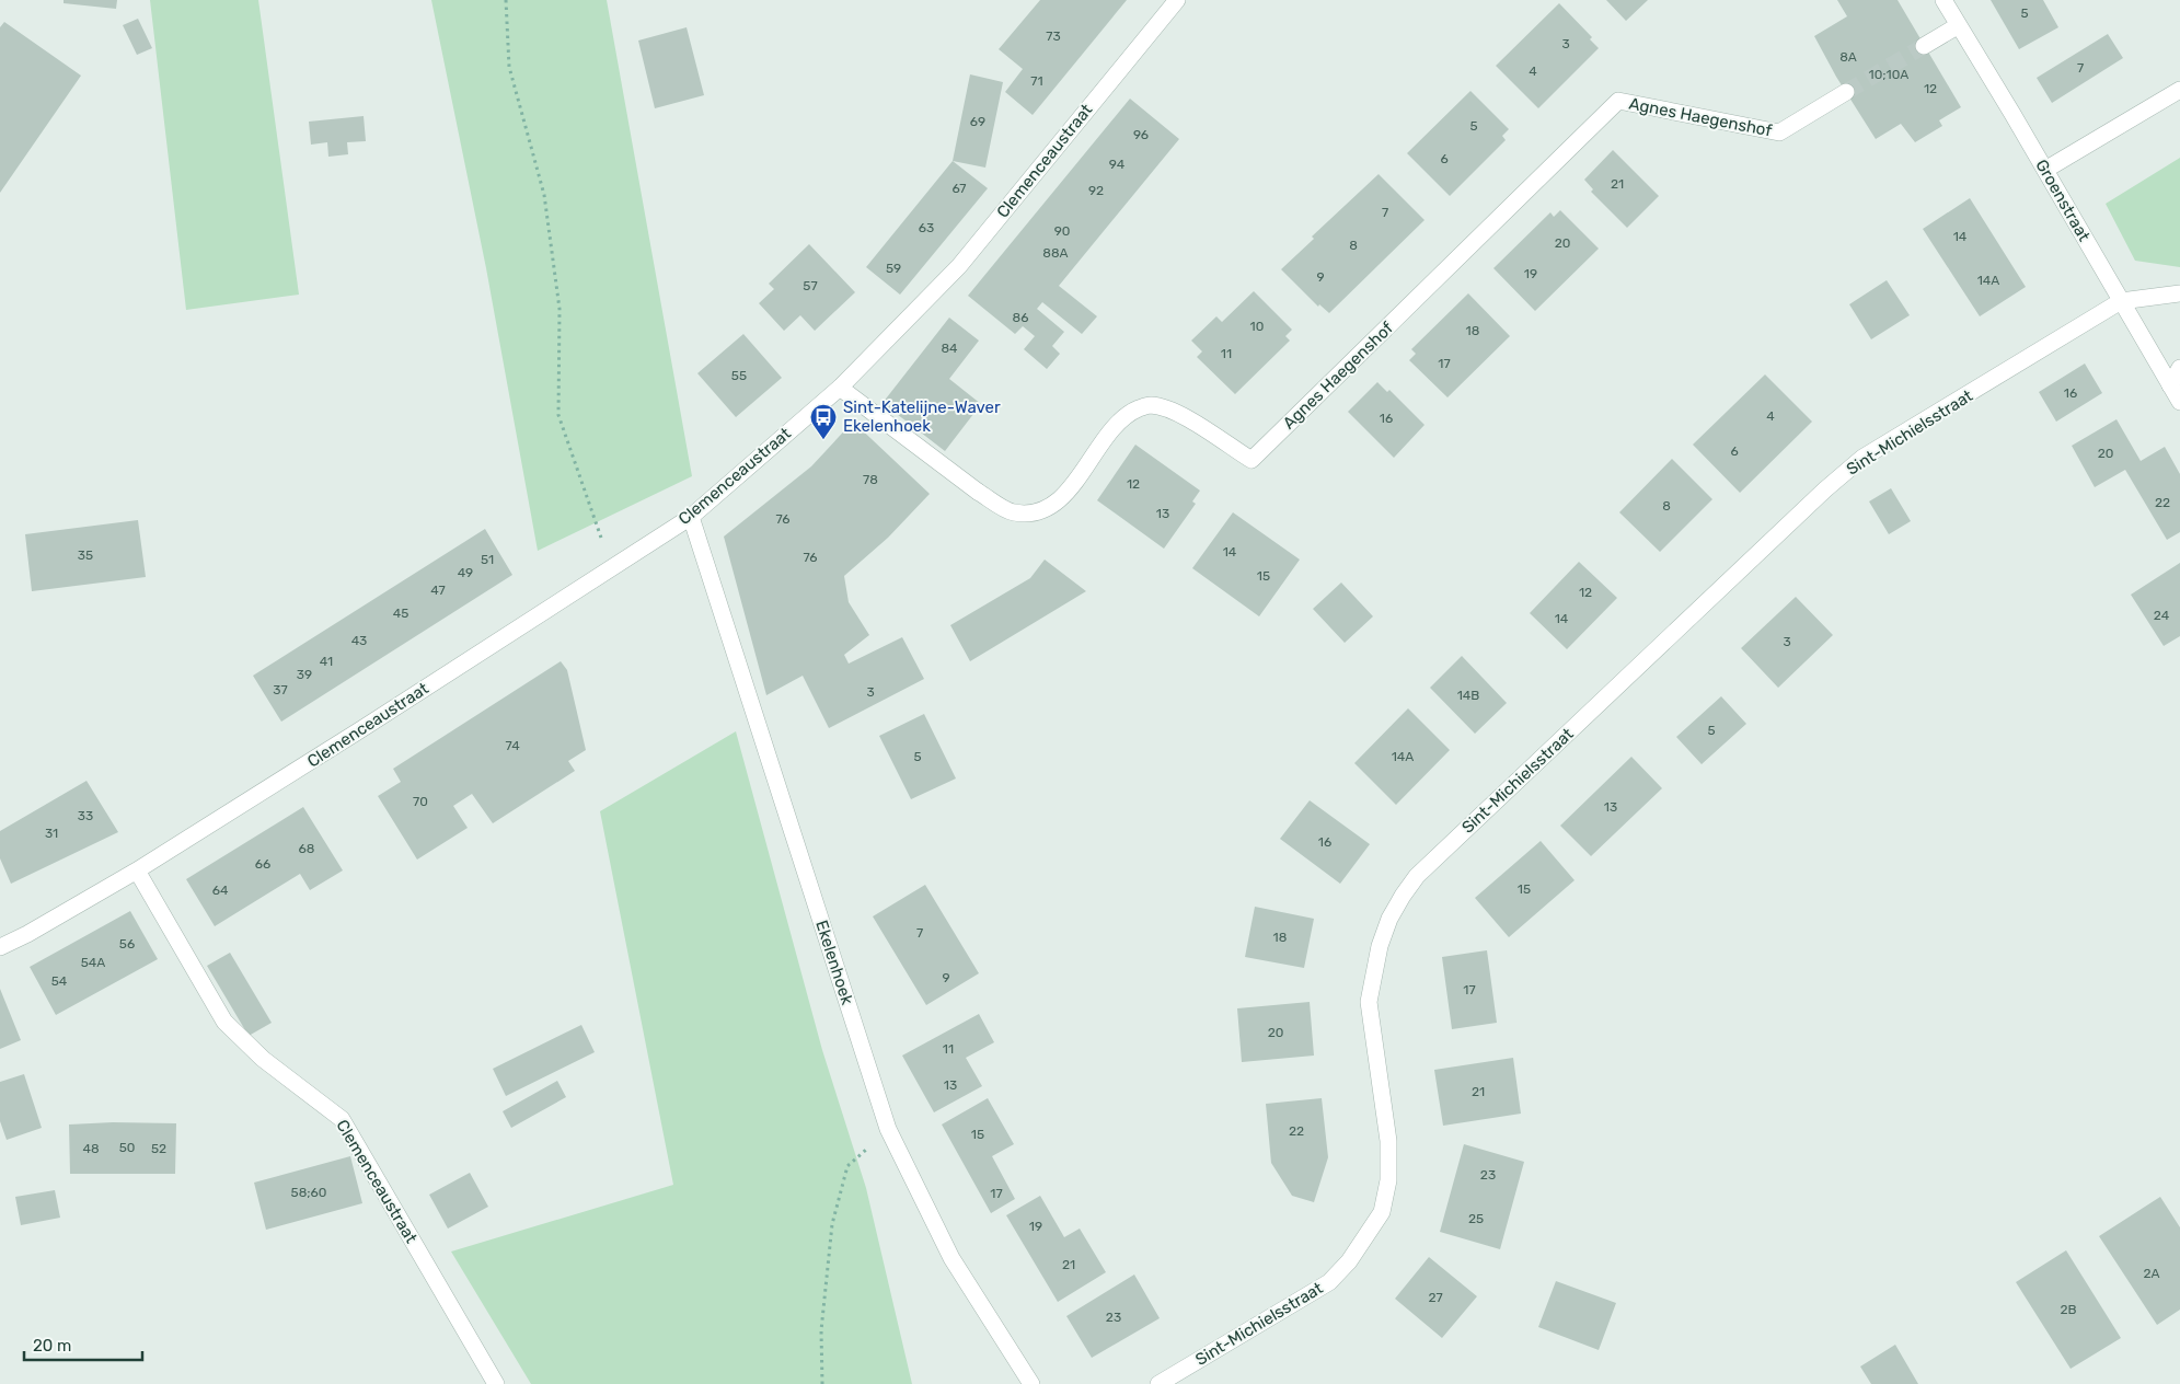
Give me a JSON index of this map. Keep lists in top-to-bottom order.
{
  "streets": {
    "street": [
      "Agnes Haegenshof",
      "Clemenceaustraat",
      "Groenstraat",
      "Sint-Michielsstraat",
      "Ekelenhoek"
    ]
  },
  "crossings": [
    ["Agnes Haegenshof", "Clemenceaustraat"],
    ["Clemenceaustraat", "Ekelenhoek"],
    ["Groenstraat", "Sint-Michielsstraat"]
  ],
  "places": {
    "bus stop": ["Sint-Katelijne-Waver Ekelenhoek"]
  },
  "house_numbers": [
    "5",
    "73",
    "3",
    "8A",
    "7",
    "4",
    "10;10A",
    "71",
    "12",
    "69",
    "5",
    "96",
    "6",
    "94",
    "21",
    "67",
    "92",
    "7",
    "63",
    "90",
    "14",
    "20",
    "8",
    "88A",
    "59",
    "19",
    "9",
    "14A",
    "57",
    "86",
    "10",
    "18",
    "84",
    "11",
    "17",
    "55",
    "16",
    "4",
    "16",
    "6",
    "20",
    "78",
    "12",
    "22",
    "8",
    "13",
    "76",
    "14",
    "35",
    "76",
    "51",
    "49",
    "15",
    "47",
    "12",
    "45",
    "24",
    "14",
    "43",
    "3",
    "41",
    "39",
    "37",
    "3",
    "14B",
    "5",
    "74",
    "5",
    "14A",
    "70",
    "13",
    "33",
    "31",
    "16",
    "68",
    "66",
    "15",
    "64",
    "7",
    "18",
    "56",
    "54A",
    "9",
    "54",
    "17",
    "20",
    "11",
    "13",
    "21",
    "22",
    "15",
    "50",
    "48",
    "52",
    "23",
    "58;60",
    "17",
    "25",
    "19",
    "21",
    "2A",
    "27",
    "2B",
    "23"
  ],
  "scale_bar": "20 m"
}
